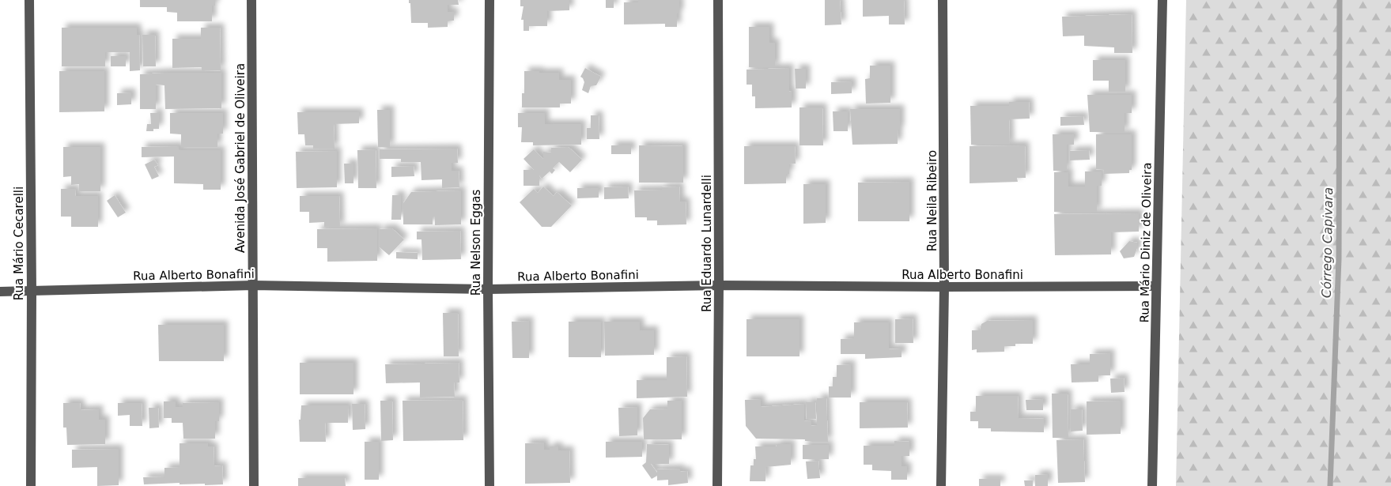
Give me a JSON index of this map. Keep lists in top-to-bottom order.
{
  "streets": {
    "street": [
      "Avenida José Gabriel de Oliveira",
      "Rua Neila Ribeiro",
      "Rua Nelson Eggas",
      "Rua Mário Diniz de Oliveira",
      "Rua Mário Cecarelli",
      "Rua Eduardo Lunardelli",
      "Rua Alberto Bonafini"
    ]
  },
  "crossings": [
    ["Avenida José Gabriel de Oliveira", "Rua Alberto Bonafini"],
    ["Rua Neila Ribeiro", "Rua Alberto Bonafini"],
    ["Rua Nelson Eggas", "Rua Alberto Bonafini"],
    ["Rua Mário Diniz de Oliveira", "Rua Alberto Bonafini"],
    ["Rua Mário Cecarelli", "Rua Alberto Bonafini"],
    ["Rua Eduardo Lunardelli", "Rua Alberto Bonafini"]
  ],
  "water": ["Córrego Capivara"]
}
